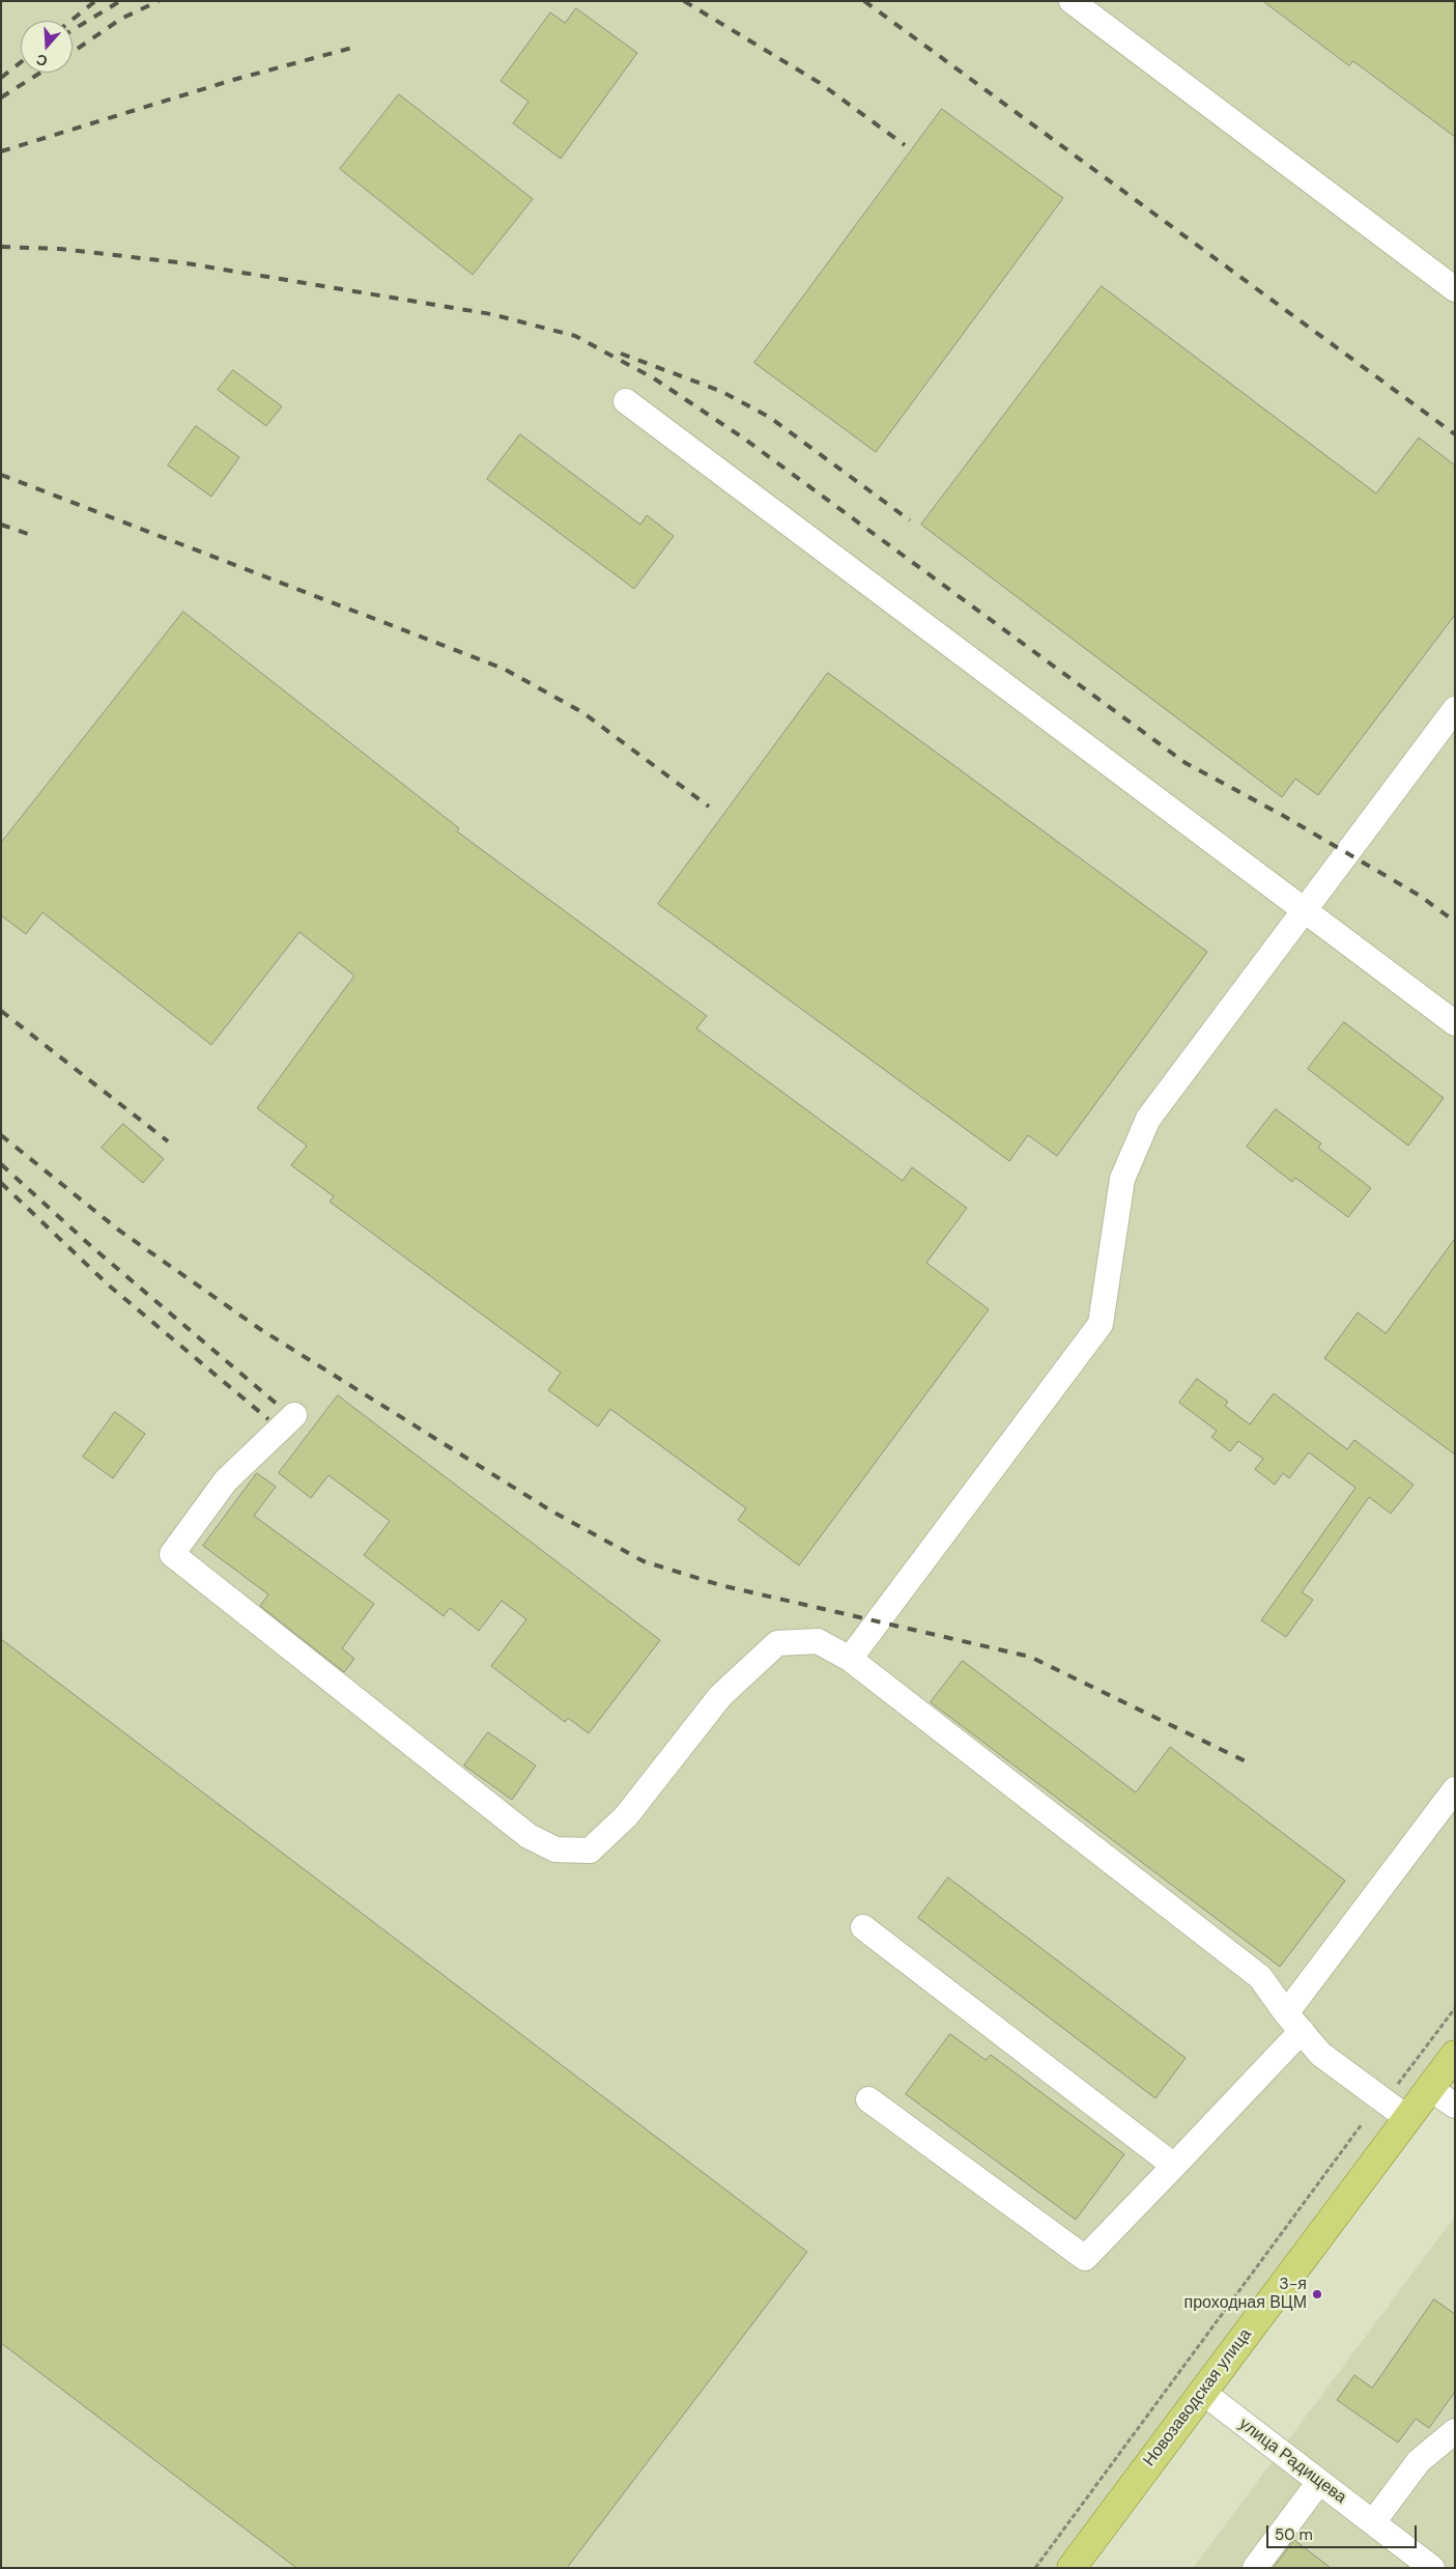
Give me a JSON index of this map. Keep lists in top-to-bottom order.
{
  "streets": {
    "main road": ["Новозаводская улица"],
    "street": ["улица Радищева"]
  },
  "crossings": [
    ["Новозаводская улица", "улица Радищева"]
  ],
  "places": ["3-я проходная ВЦМ"],
  "scale_bar": "50 m",
  "north": "bottom"
}
